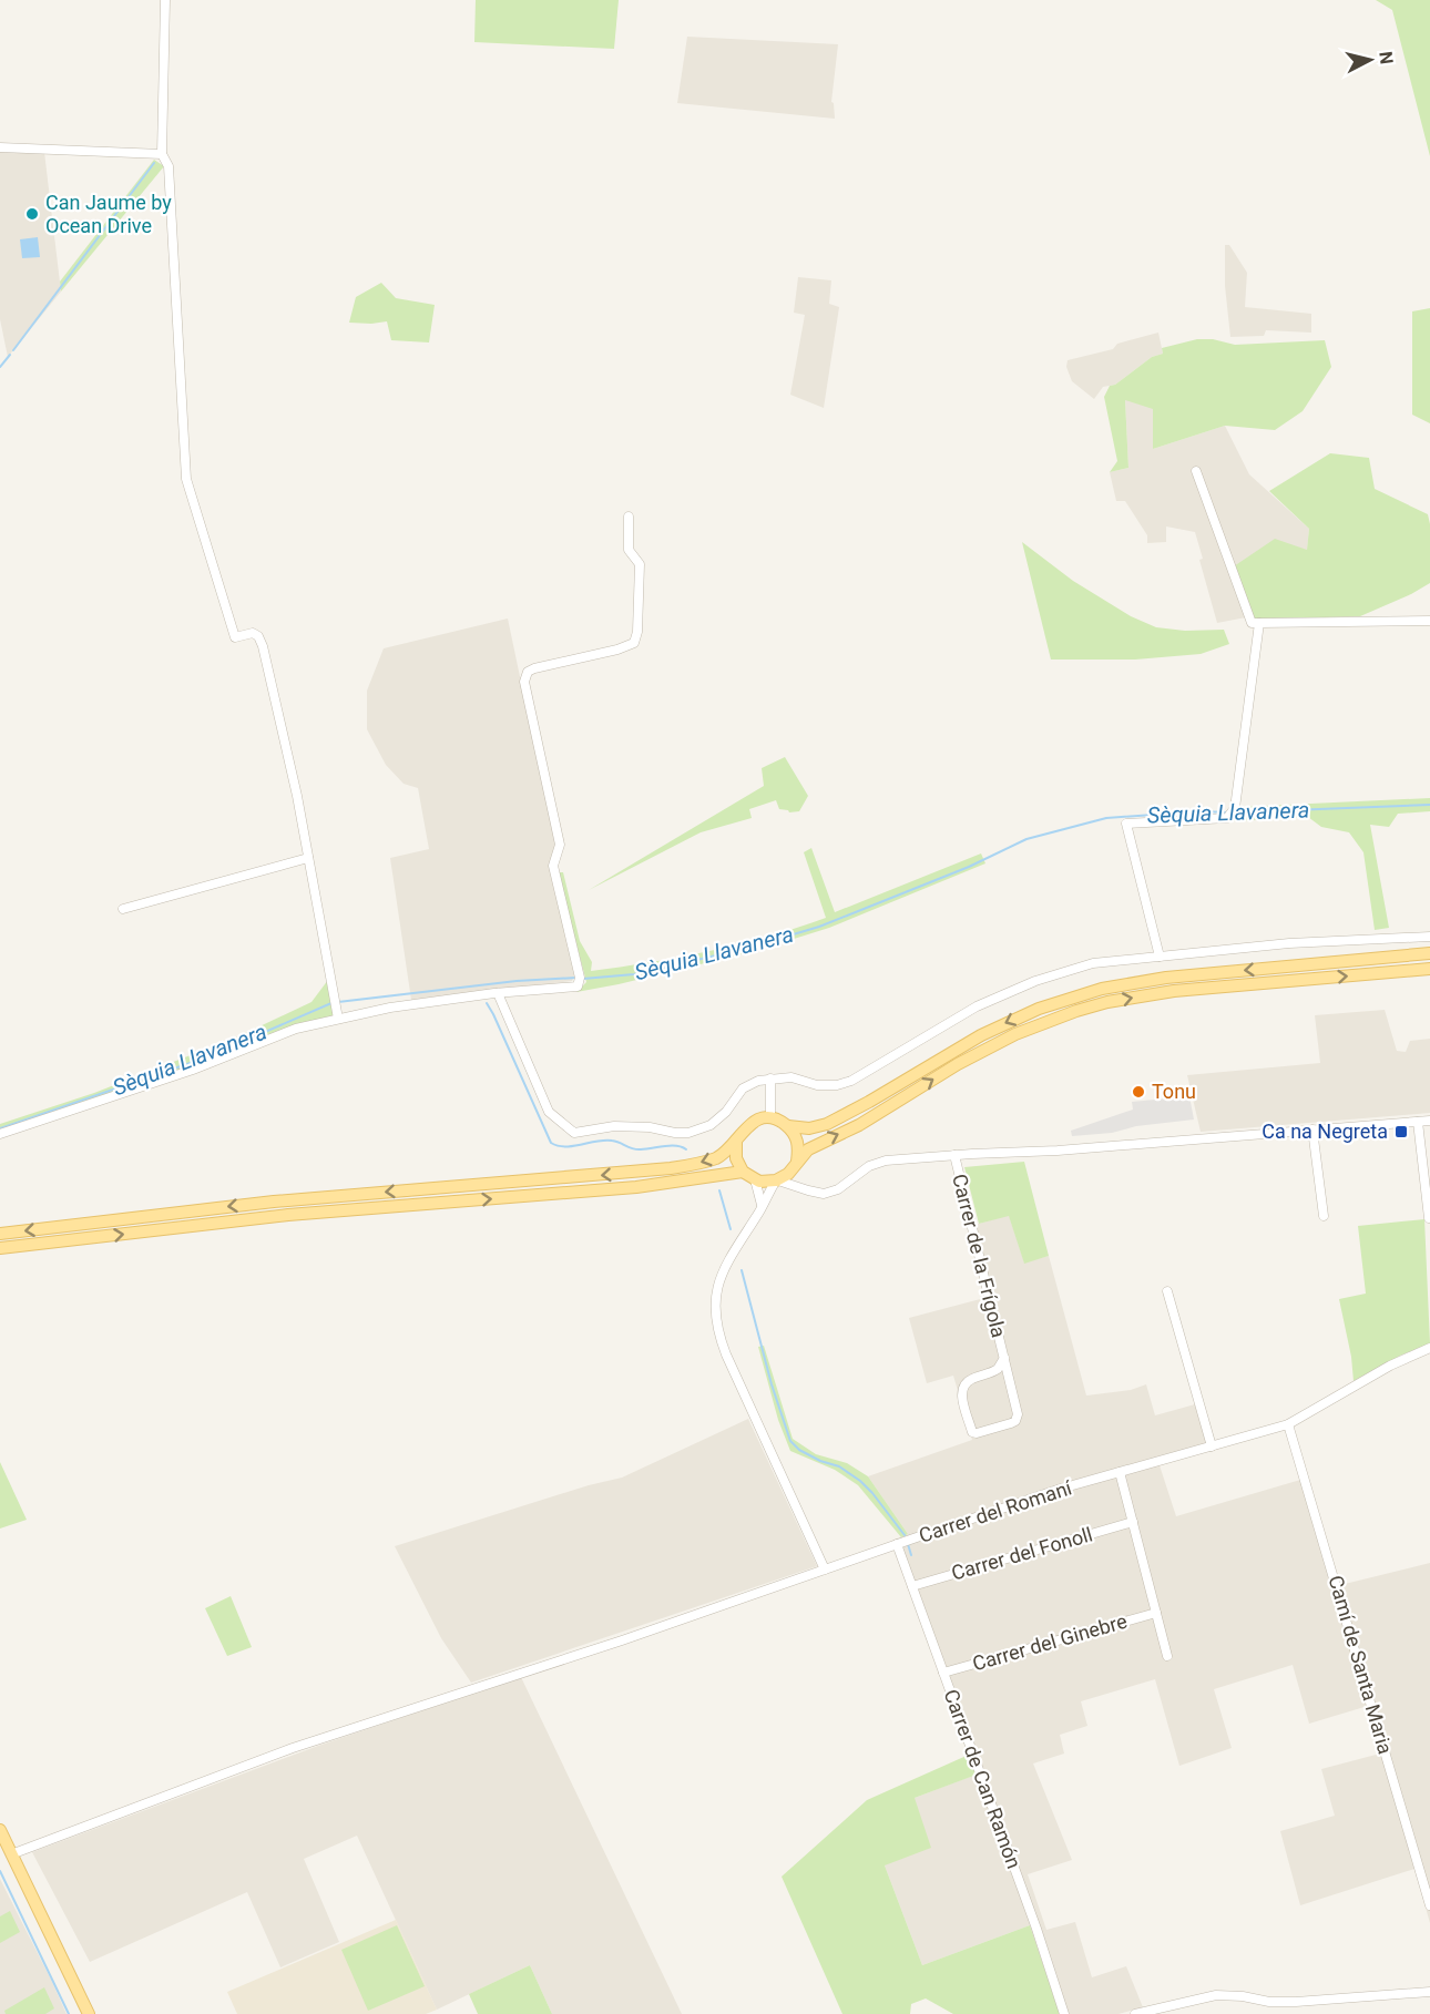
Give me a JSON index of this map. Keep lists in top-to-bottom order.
{
  "streets": {
    "street": [
      "Carrer de la Frígola",
      "Carrer del Romaní",
      "Carrer del Fonoll",
      "Carrer del Ginebre",
      "Camí de Santa Maria",
      "Carrer de Can Ramón"
    ]
  },
  "crossings": [
    ["Carrer del Romaní", "Camí de Santa Maria"],
    ["Carrer del Romaní", "Carrer de Can Ramón"],
    ["Carrer del Fonoll", "Carrer de Can Ramón"],
    ["Carrer del Ginebre", "Carrer de Can Ramón"]
  ],
  "water": ["Sèquia Llavanera"],
  "places": {
    "other": ["Can Jaume by Ocean Drive", "Tonu"],
    "transit": ["Ca na Negreta"]
  },
  "north": "right"
}
